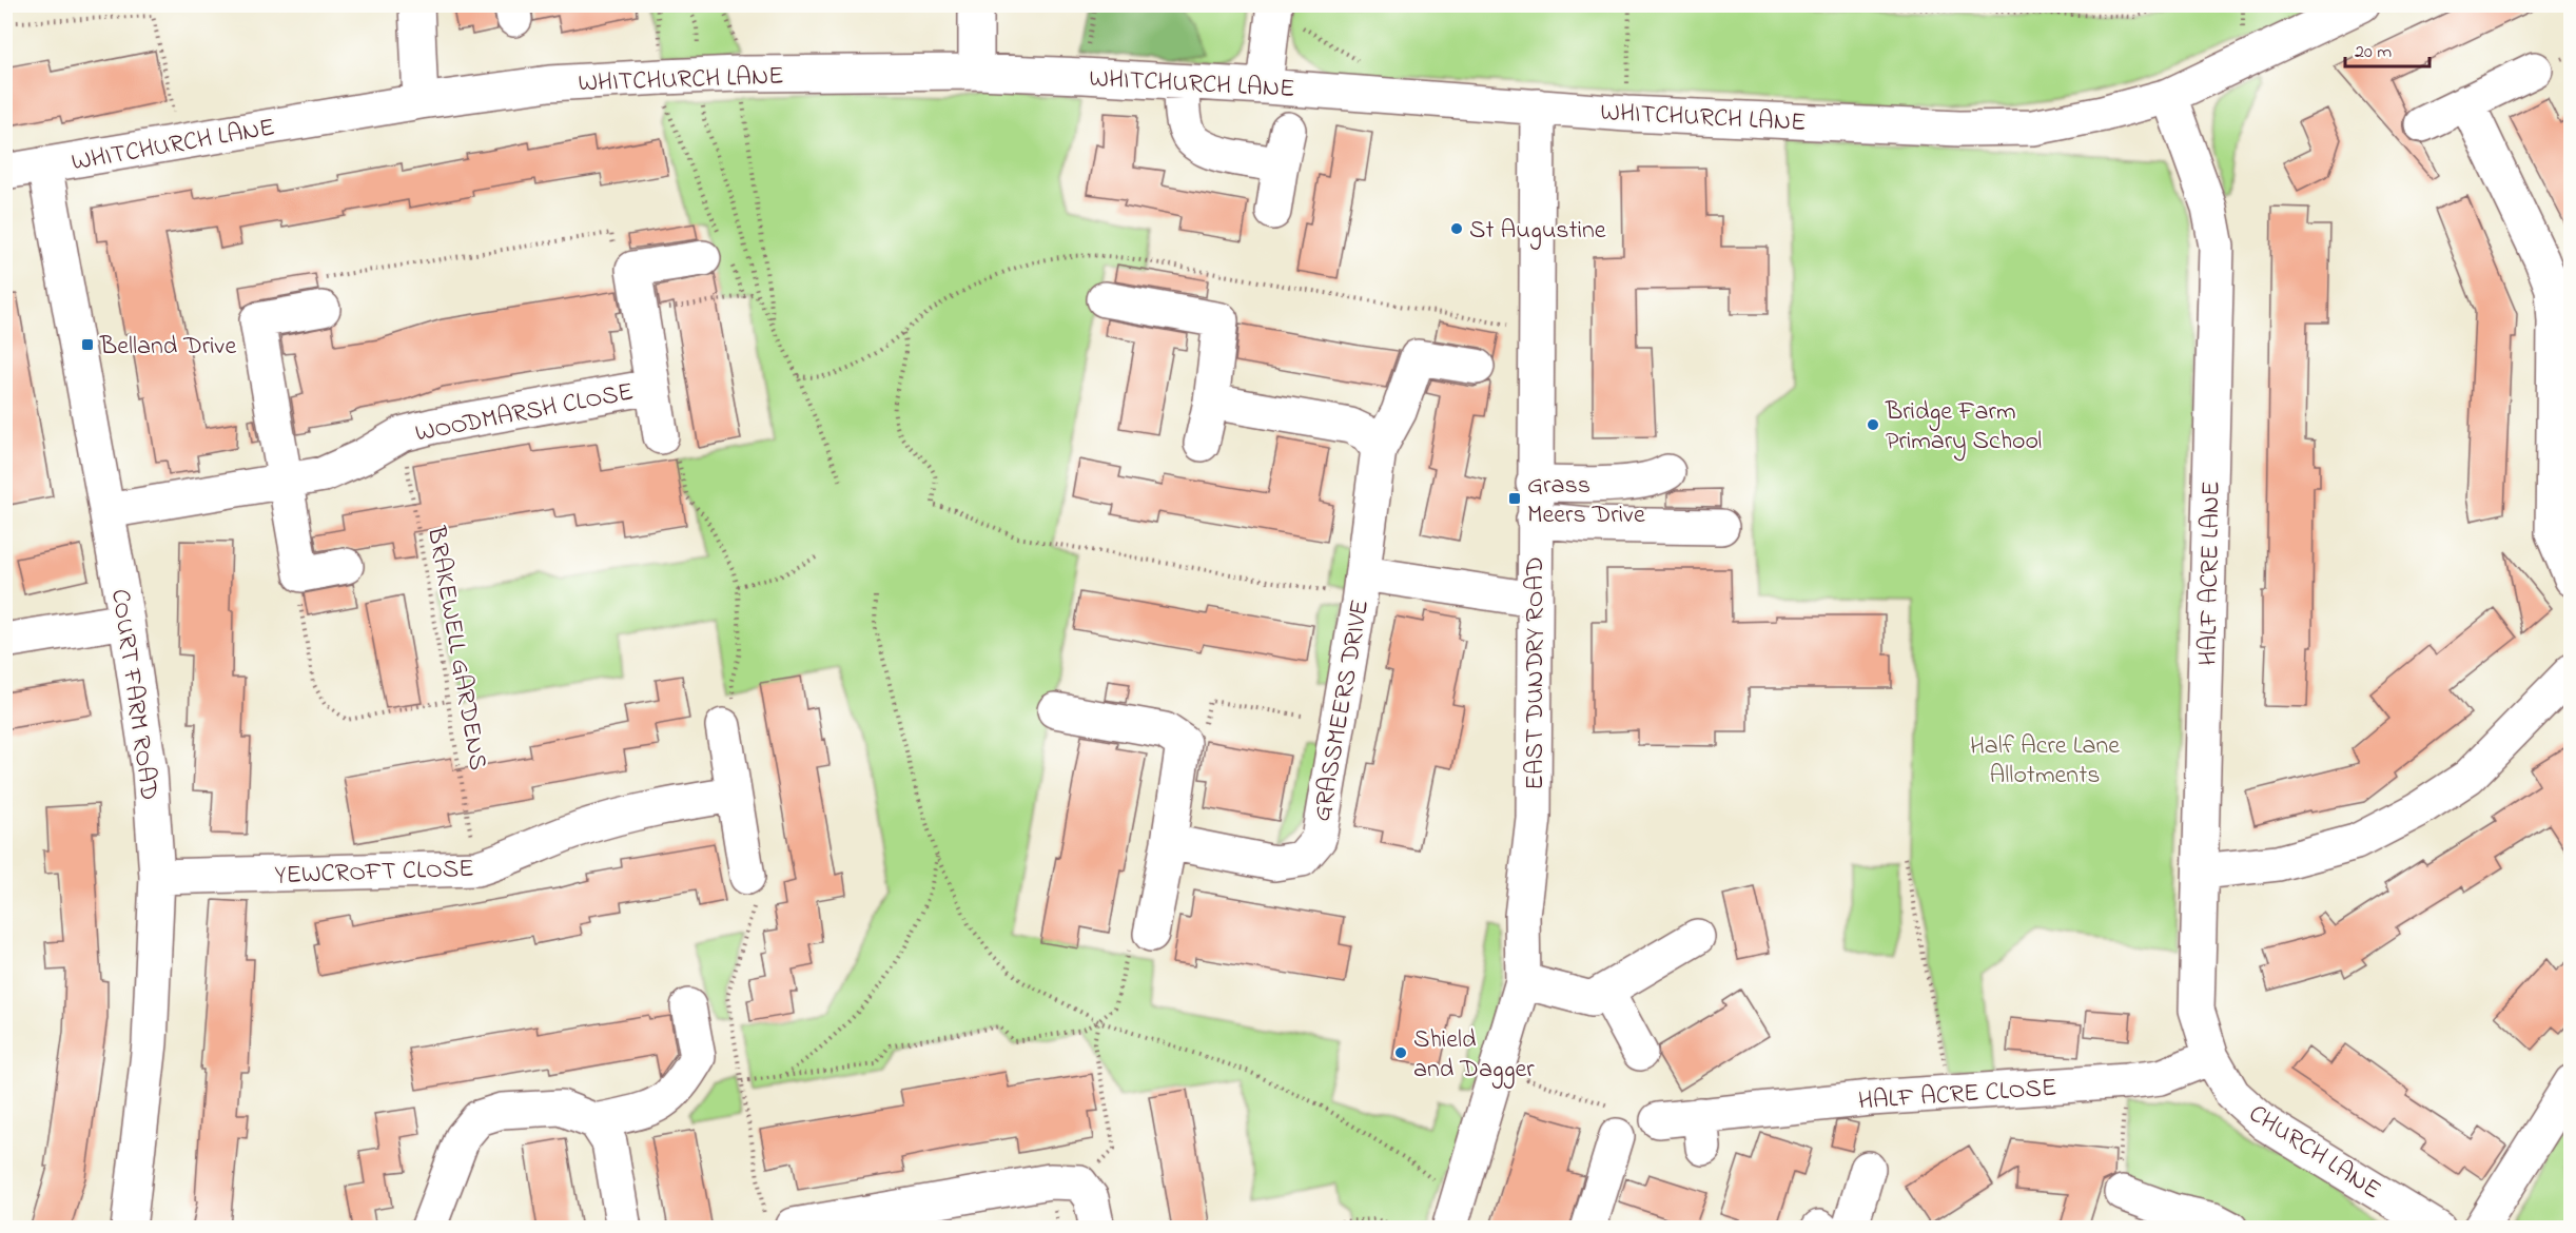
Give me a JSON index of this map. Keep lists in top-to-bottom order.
{
  "streets": {
    "street": [
      "WHITCHURCH LANE",
      "WOODMARSH CLOSE",
      "HALF ACRE LANE",
      "EAST DUNDRY ROAD",
      "COURT FARM ROAD",
      "GRASSMEERS DRIVE",
      "YEWCROFT CLOSE",
      "HALF ACRE CLOSE",
      "CHURCH LANE"
    ],
    "path": ["BRAKEWELL GARDENS"]
  },
  "crossings": [
    ["WHITCHURCH LANE", "HALF ACRE LANE"],
    ["WHITCHURCH LANE", "EAST DUNDRY ROAD"],
    ["WHITCHURCH LANE", "COURT FARM ROAD"],
    ["WOODMARSH CLOSE", "BRAKEWELL GARDENS"],
    ["WOODMARSH CLOSE", "COURT FARM ROAD"],
    ["HALF ACRE LANE", "HALF ACRE CLOSE"],
    ["HALF ACRE LANE", "CHURCH LANE"],
    ["BRAKEWELL GARDENS", "YEWCROFT CLOSE"],
    ["EAST DUNDRY ROAD", "GRASSMEERS DRIVE"],
    ["COURT FARM ROAD", "YEWCROFT CLOSE"],
    ["HALF ACRE CLOSE", "CHURCH LANE"]
  ],
  "parks": ["Half Acre Lane Allotments"],
  "places": {
    "other": ["St Augustine", "Bridge Farm Primary School", "Shield and Dagger"],
    "transit": ["Belland Drive", "Grass Meers Drive"]
  },
  "scale_bar": "20 m"
}
